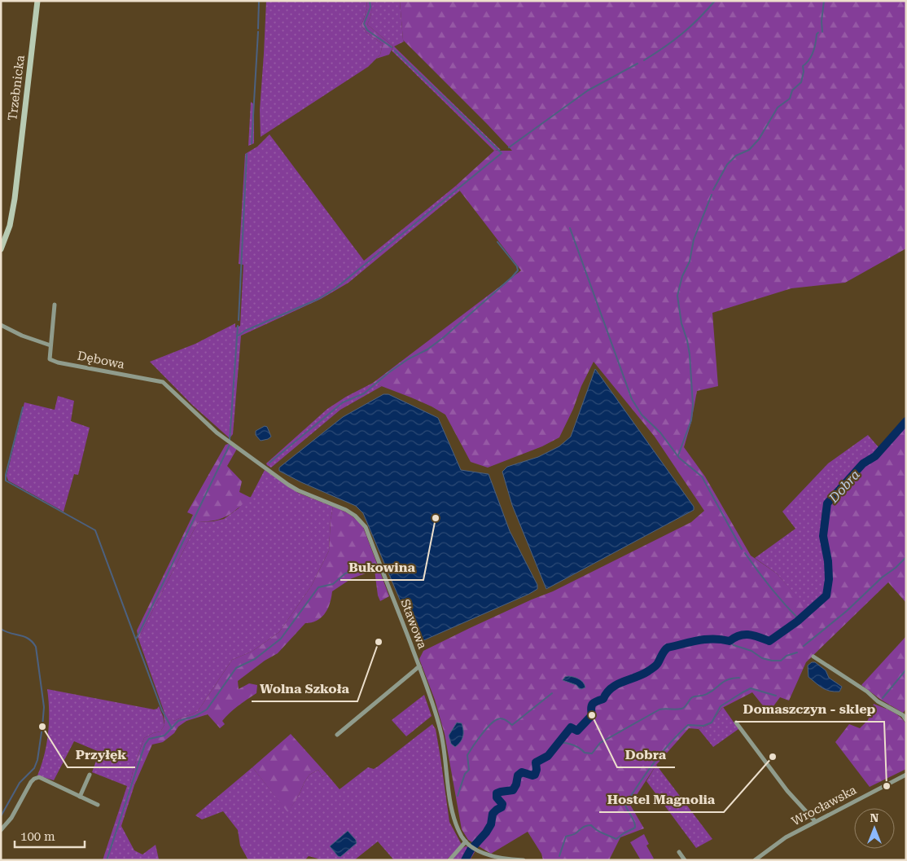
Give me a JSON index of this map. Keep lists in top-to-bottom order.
{
  "streets": {
    "street": [
      "Trzebnicka",
      "Dębowa",
      "Stawowa",
      "Wrocławska"
    ]
  },
  "crossings": [
    ["Dębowa", "Stawowa"]
  ],
  "water": ["Dobra"],
  "places": [
    "Bukowina",
    "Wolna Szkoła",
    "Dobra",
    "Przyłęk",
    "Hostel Magnolia",
    "Domaszczyn - sklep"
  ],
  "scale_bar": "100 m",
  "north": "top"
}
